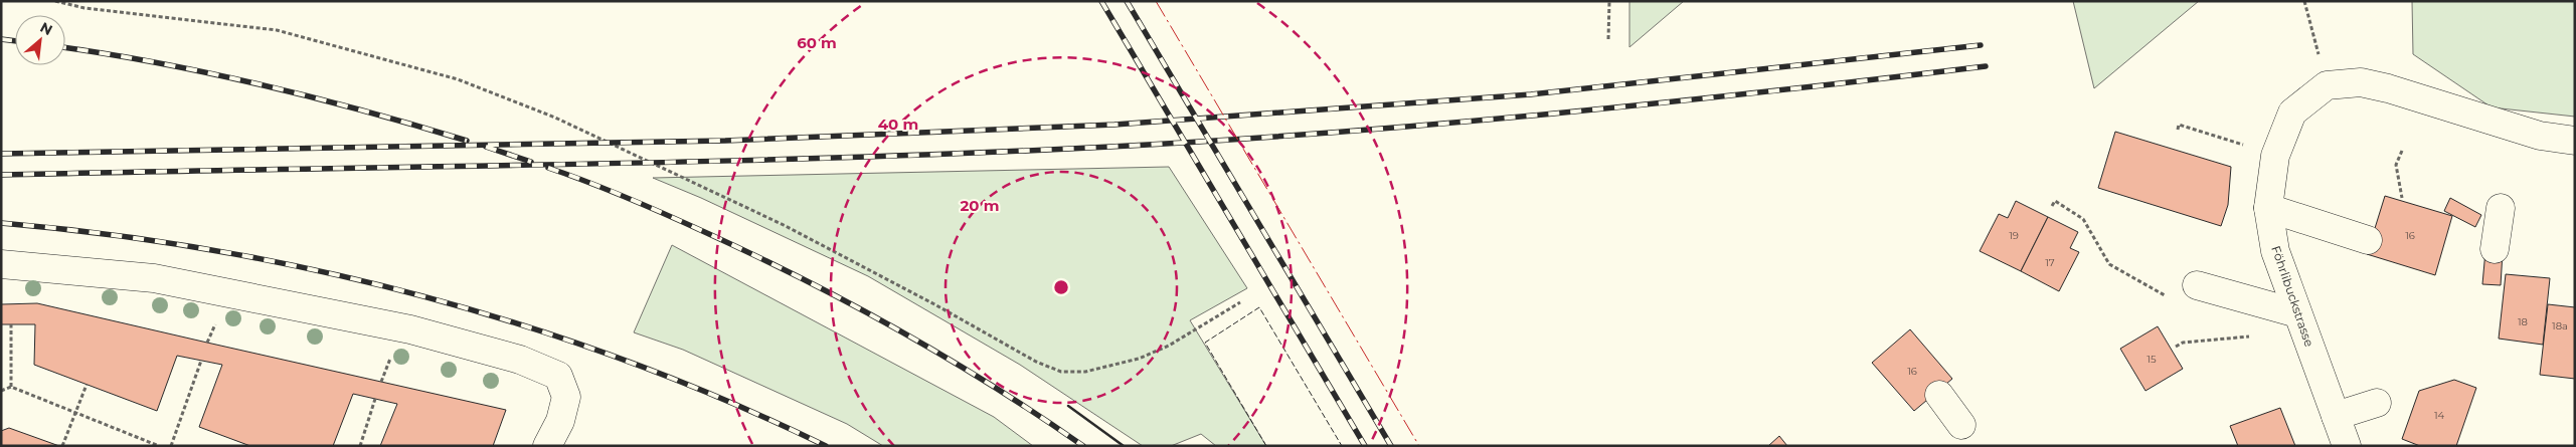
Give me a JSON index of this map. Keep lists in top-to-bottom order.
{
  "streets": {
    "street": ["Föhrlibuckstrasse"]
  },
  "house_numbers": [
    "19",
    "16",
    "17",
    "18",
    "18a",
    "15",
    "16",
    "14"
  ],
  "north": "top right",
  "rings": ["60 m", "40 m", "20 m"]
}
